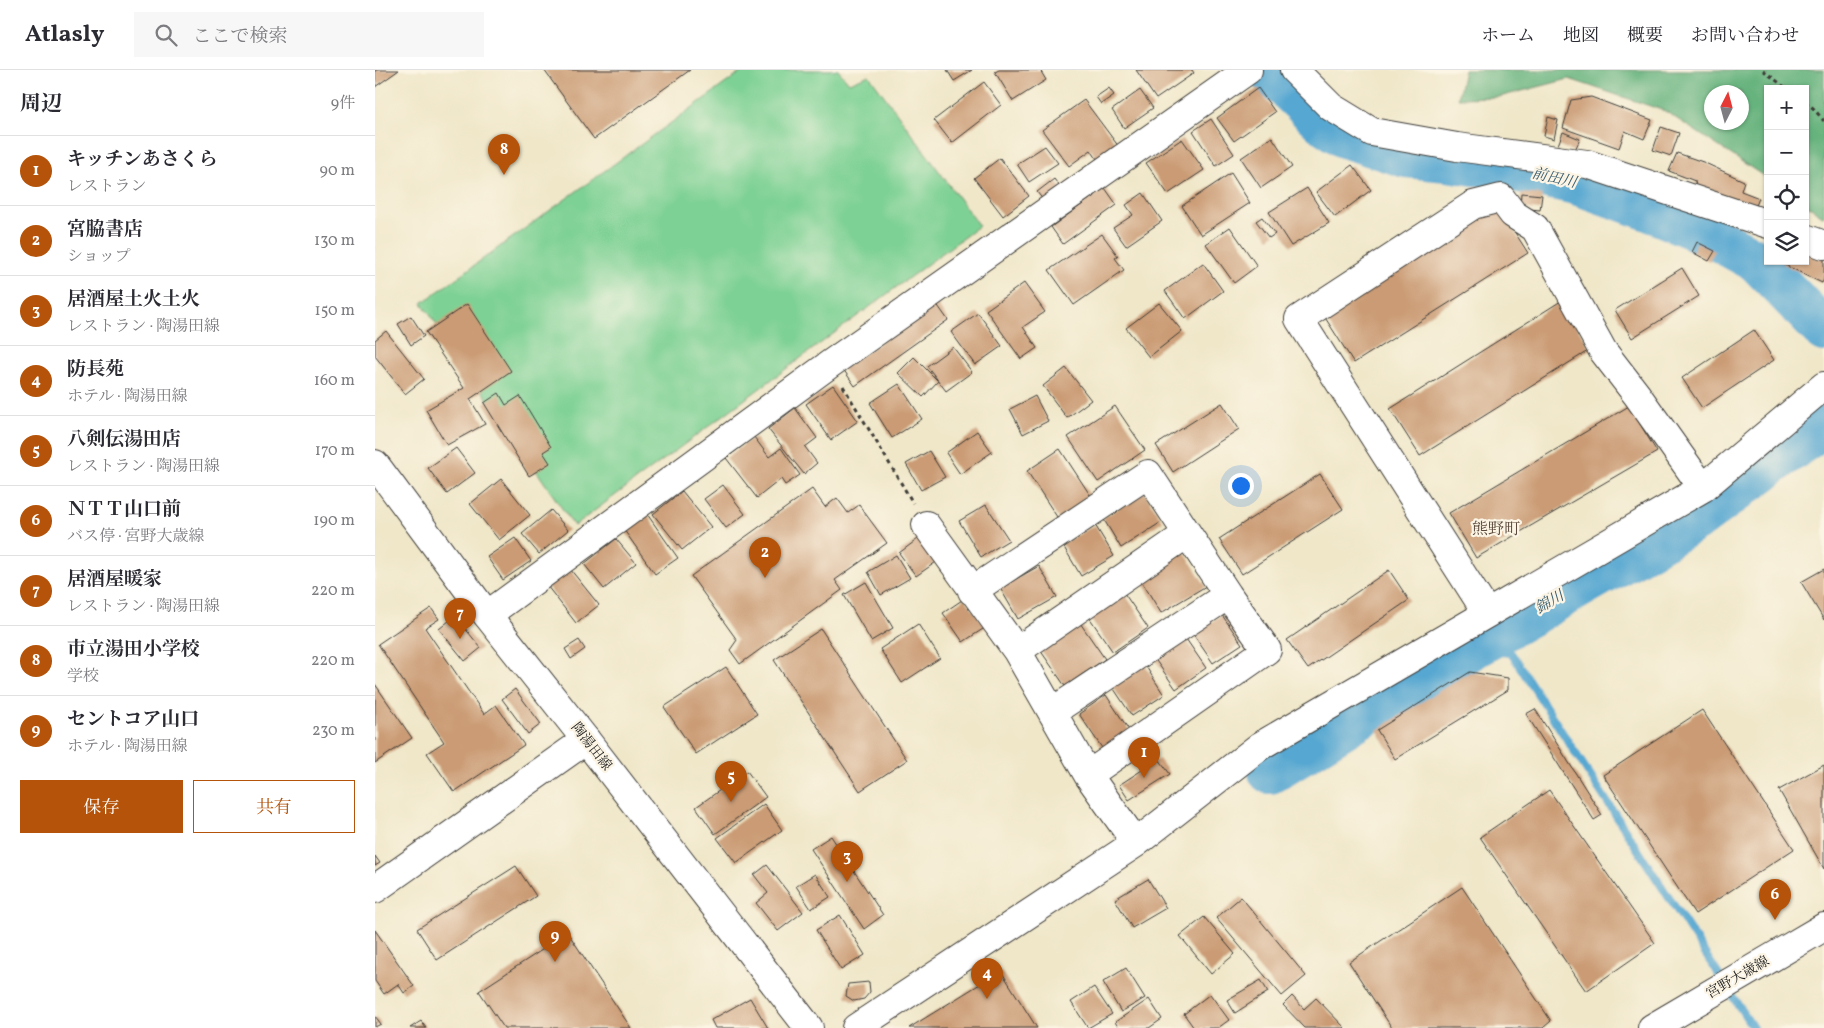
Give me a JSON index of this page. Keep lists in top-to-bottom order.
{
  "streets": {
    "street": ["陶湯田線", "宮野大歳線"]
  },
  "districts": ["熊野町"],
  "water": ["前田川", "錦川"],
  "north": "top",
  "page": {
    "header": "Atlasly",
    "search": "ここで検索",
    "nav": [
      "ホーム",
      "地図",
      "概要",
      "お問い合わせ"
    ],
    "heading": ["周辺", "9件"],
    "map_buttons": ["+", "−"],
    "pins": [
      "8",
      "2",
      "7",
      "1",
      "5",
      "3",
      "6",
      "9",
      "4"
    ],
    "list": [
      {
        "mark": "1",
        "name": "キッチンあさくら",
        "note": "レストラン",
        "value": "90 m"
      },
      {
        "mark": "2",
        "name": "宮脇書店",
        "note": "ショップ",
        "value": "130 m"
      },
      {
        "mark": "3",
        "name": "居酒屋土火土火",
        "note": "レストラン · 陶湯田線",
        "value": "150 m"
      },
      {
        "mark": "4",
        "name": "防長苑",
        "note": "ホテル · 陶湯田線",
        "value": "160 m"
      },
      {
        "mark": "5",
        "name": "八剣伝湯田店",
        "note": "レストラン · 陶湯田線",
        "value": "170 m"
      },
      {
        "mark": "6",
        "name": "ＮＴＴ山口前",
        "note": "バス停 · 宮野大歳線",
        "value": "190 m"
      },
      {
        "mark": "7",
        "name": "居酒屋暖家",
        "note": "レストラン · 陶湯田線",
        "value": "220 m"
      },
      {
        "mark": "8",
        "name": "市立湯田小学校",
        "note": "学校",
        "value": "220 m"
      },
      {
        "mark": "9",
        "name": "セントコア山口",
        "note": "ホテル · 陶湯田線",
        "value": "230 m"
      }
    ],
    "buttons": ["保存", "共有"]
  }
}
